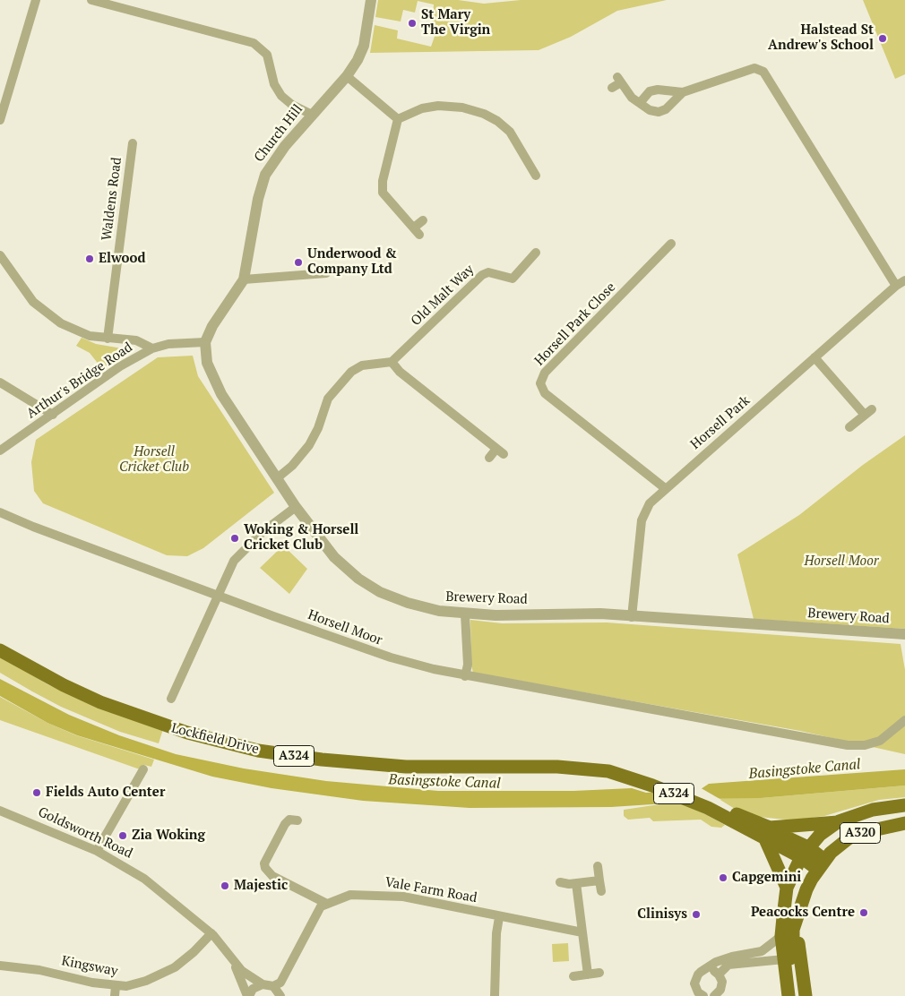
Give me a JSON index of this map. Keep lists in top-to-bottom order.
{
  "streets": {
    "main road": ["Lockfield Drive", "A324", "A320"],
    "street": [
      "Church Hill",
      "Waldens Road",
      "Old Malt Way",
      "Horsell Park Close",
      "Arthur's Bridge Road",
      "Horsell Park",
      "Brewery Road",
      "Horsell Moor",
      "Goldsworth Road",
      "Vale Farm Road",
      "Kingsway"
    ]
  },
  "crossings": [
    ["Church Hill", "Arthur's Bridge Road"],
    ["Church Hill", "Brewery Road"],
    ["Horsell Park Close", "Horsell Park"],
    ["Arthur's Bridge Road", "Brewery Road"],
    ["Horsell Park", "Brewery Road"],
    ["Lockfield Drive", "A320"],
    ["Goldsworth Road", "Kingsway"]
  ],
  "water": ["Basingstoke Canal"],
  "parks": ["Horsell Cricket Club", "Horsell Moor"],
  "places": [
    "St Mary The Virgin",
    "Halstead St Andrew's School",
    "Elwood",
    "Underwood & Company Ltd",
    "Woking & Horsell Cricket Club",
    "Fields Auto Center",
    "Zia Woking",
    "Capgemini",
    "Majestic",
    "Peacocks Centre",
    "Clinisys"
  ]
}
